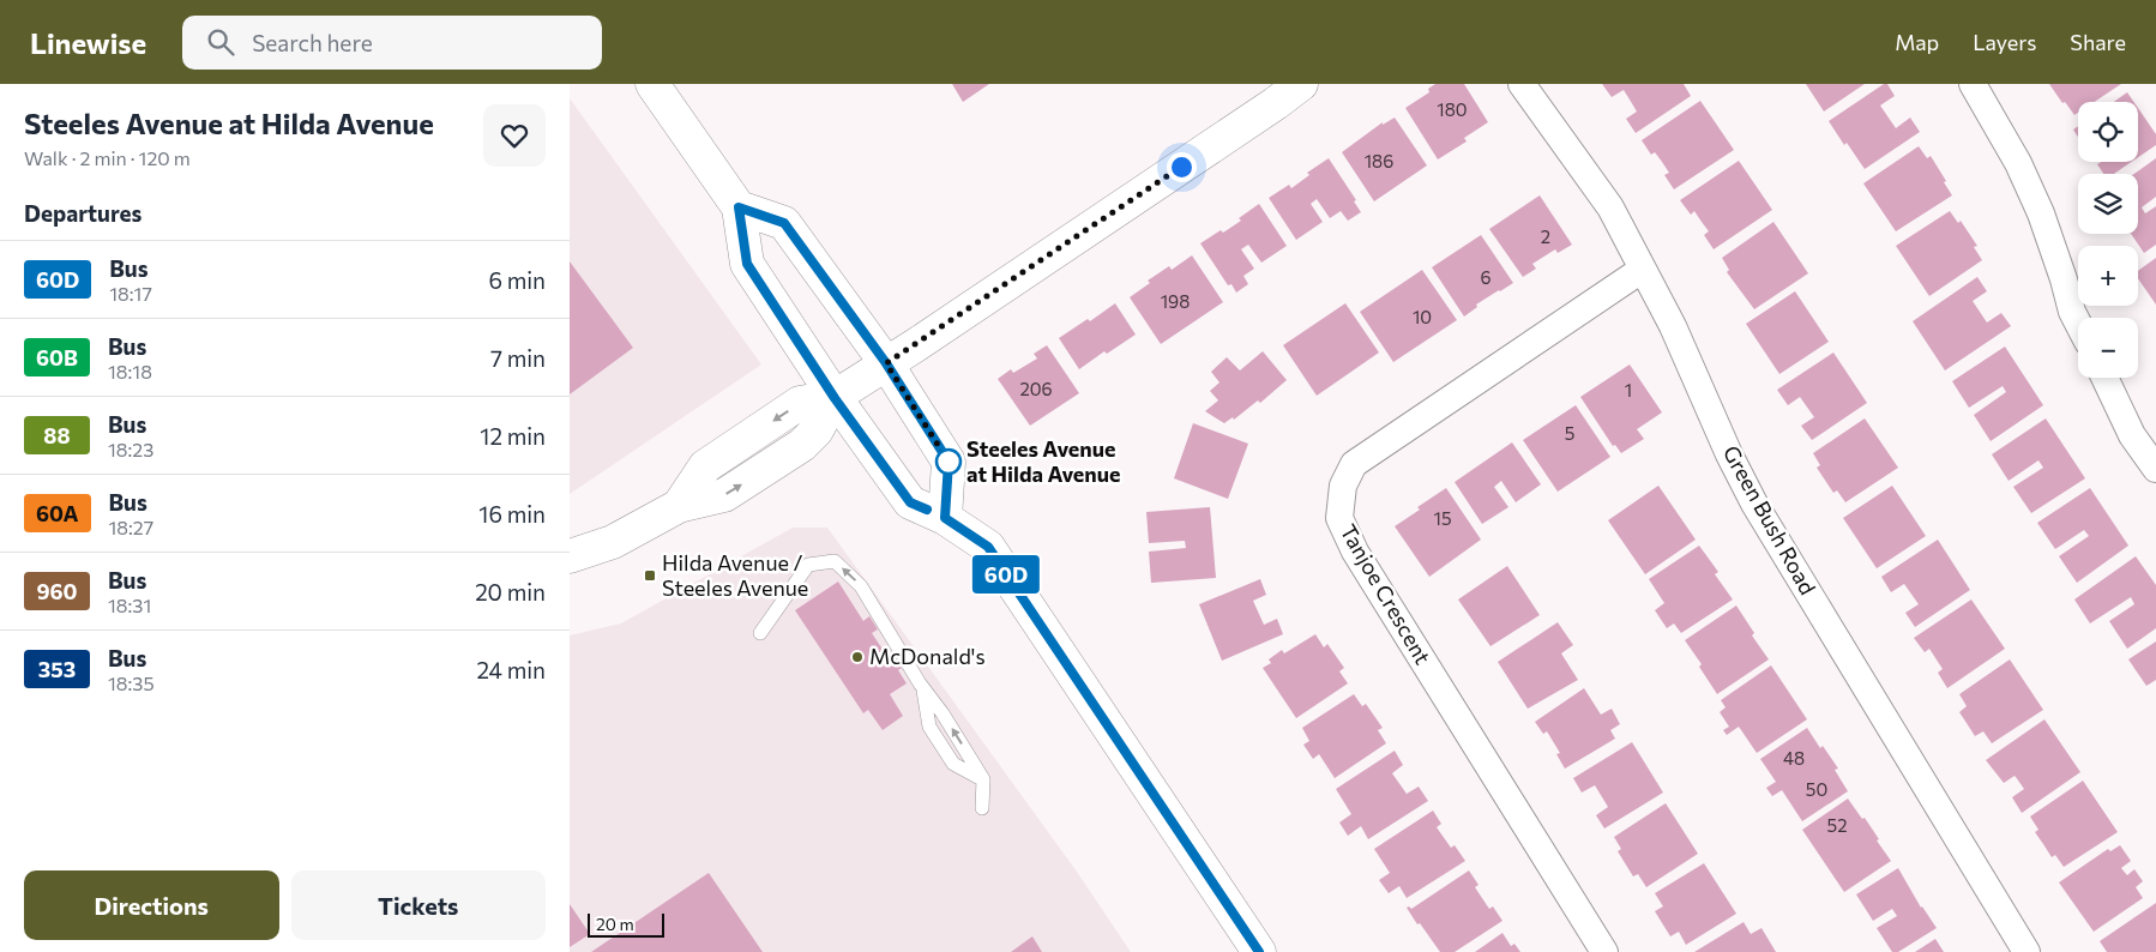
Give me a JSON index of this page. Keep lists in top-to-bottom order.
{
  "streets": {
    "street": ["Green Bush Road", "Tanjoe Crescent"]
  },
  "crossings": [
    ["Green Bush Road", "Tanjoe Crescent"]
  ],
  "places": {
    "other": ["Steeles Avenue at Hilda Avenue", "McDonald's"],
    "transit": ["Hilda Avenue / Steeles Avenue"]
  },
  "lines": ["bus line 60D"],
  "house_numbers": [
    "180",
    "186",
    "2",
    "6",
    "198",
    "10",
    "206",
    "1",
    "5",
    "15",
    "48",
    "50",
    "52"
  ],
  "scale_bar": "20 m",
  "page": {
    "header": "Linewise",
    "search": "Search here",
    "nav": ["Map", "Layers", "Share"],
    "heading": [
      ["Steeles Avenue at Hilda Avenue", "Walk · 2 min · 120 m"],
      "Departures"
    ],
    "on_map": "60D",
    "map_buttons": ["+", "−"],
    "list": [
      {
        "mark": "60D",
        "name": "Bus",
        "note": "18:17",
        "value": "6 min"
      },
      {
        "mark": "60B",
        "name": "Bus",
        "note": "18:18",
        "value": "7 min"
      },
      {
        "mark": "88",
        "name": "Bus",
        "note": "18:23",
        "value": "12 min"
      },
      {
        "mark": "60A",
        "name": "Bus",
        "note": "18:27",
        "value": "16 min"
      },
      {
        "mark": "960",
        "name": "Bus",
        "note": "18:31",
        "value": "20 min"
      },
      {
        "mark": "353",
        "name": "Bus",
        "note": "18:35",
        "value": "24 min"
      }
    ],
    "buttons": ["Directions", "Tickets"],
    "scale": "20 m"
  }
}
